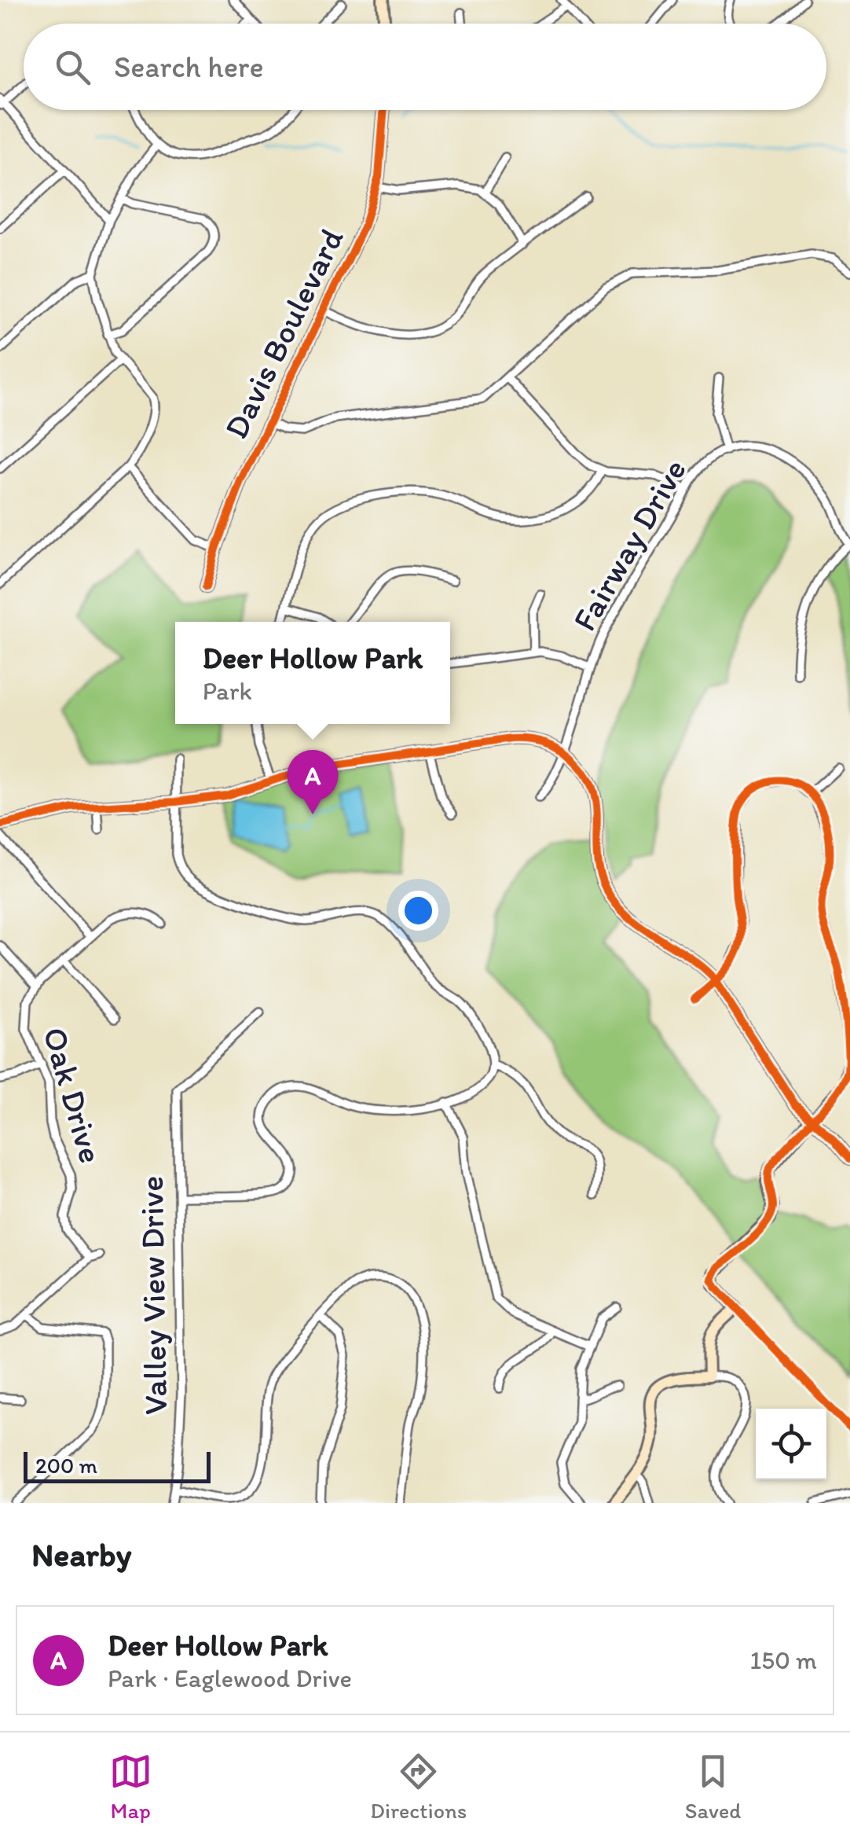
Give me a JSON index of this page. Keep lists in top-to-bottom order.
{
  "streets": {
    "main road": ["Davis Boulevard"],
    "street": ["Fairway Drive", "Oak Drive", "Valley View Drive"]
  },
  "scale_bar": "200 m",
  "page": {
    "search": "Search here",
    "popup": ["Deer Hollow Park", "Park"],
    "pins": "A",
    "scale": "200 m",
    "heading": "Nearby",
    "list": [
      {
        "mark": "A",
        "name": "Deer Hollow Park",
        "note": "Park · Eaglewood Drive",
        "value": "150 m"
      }
    ],
    "nav": ["Map", "Directions", "Saved"]
  }
}
